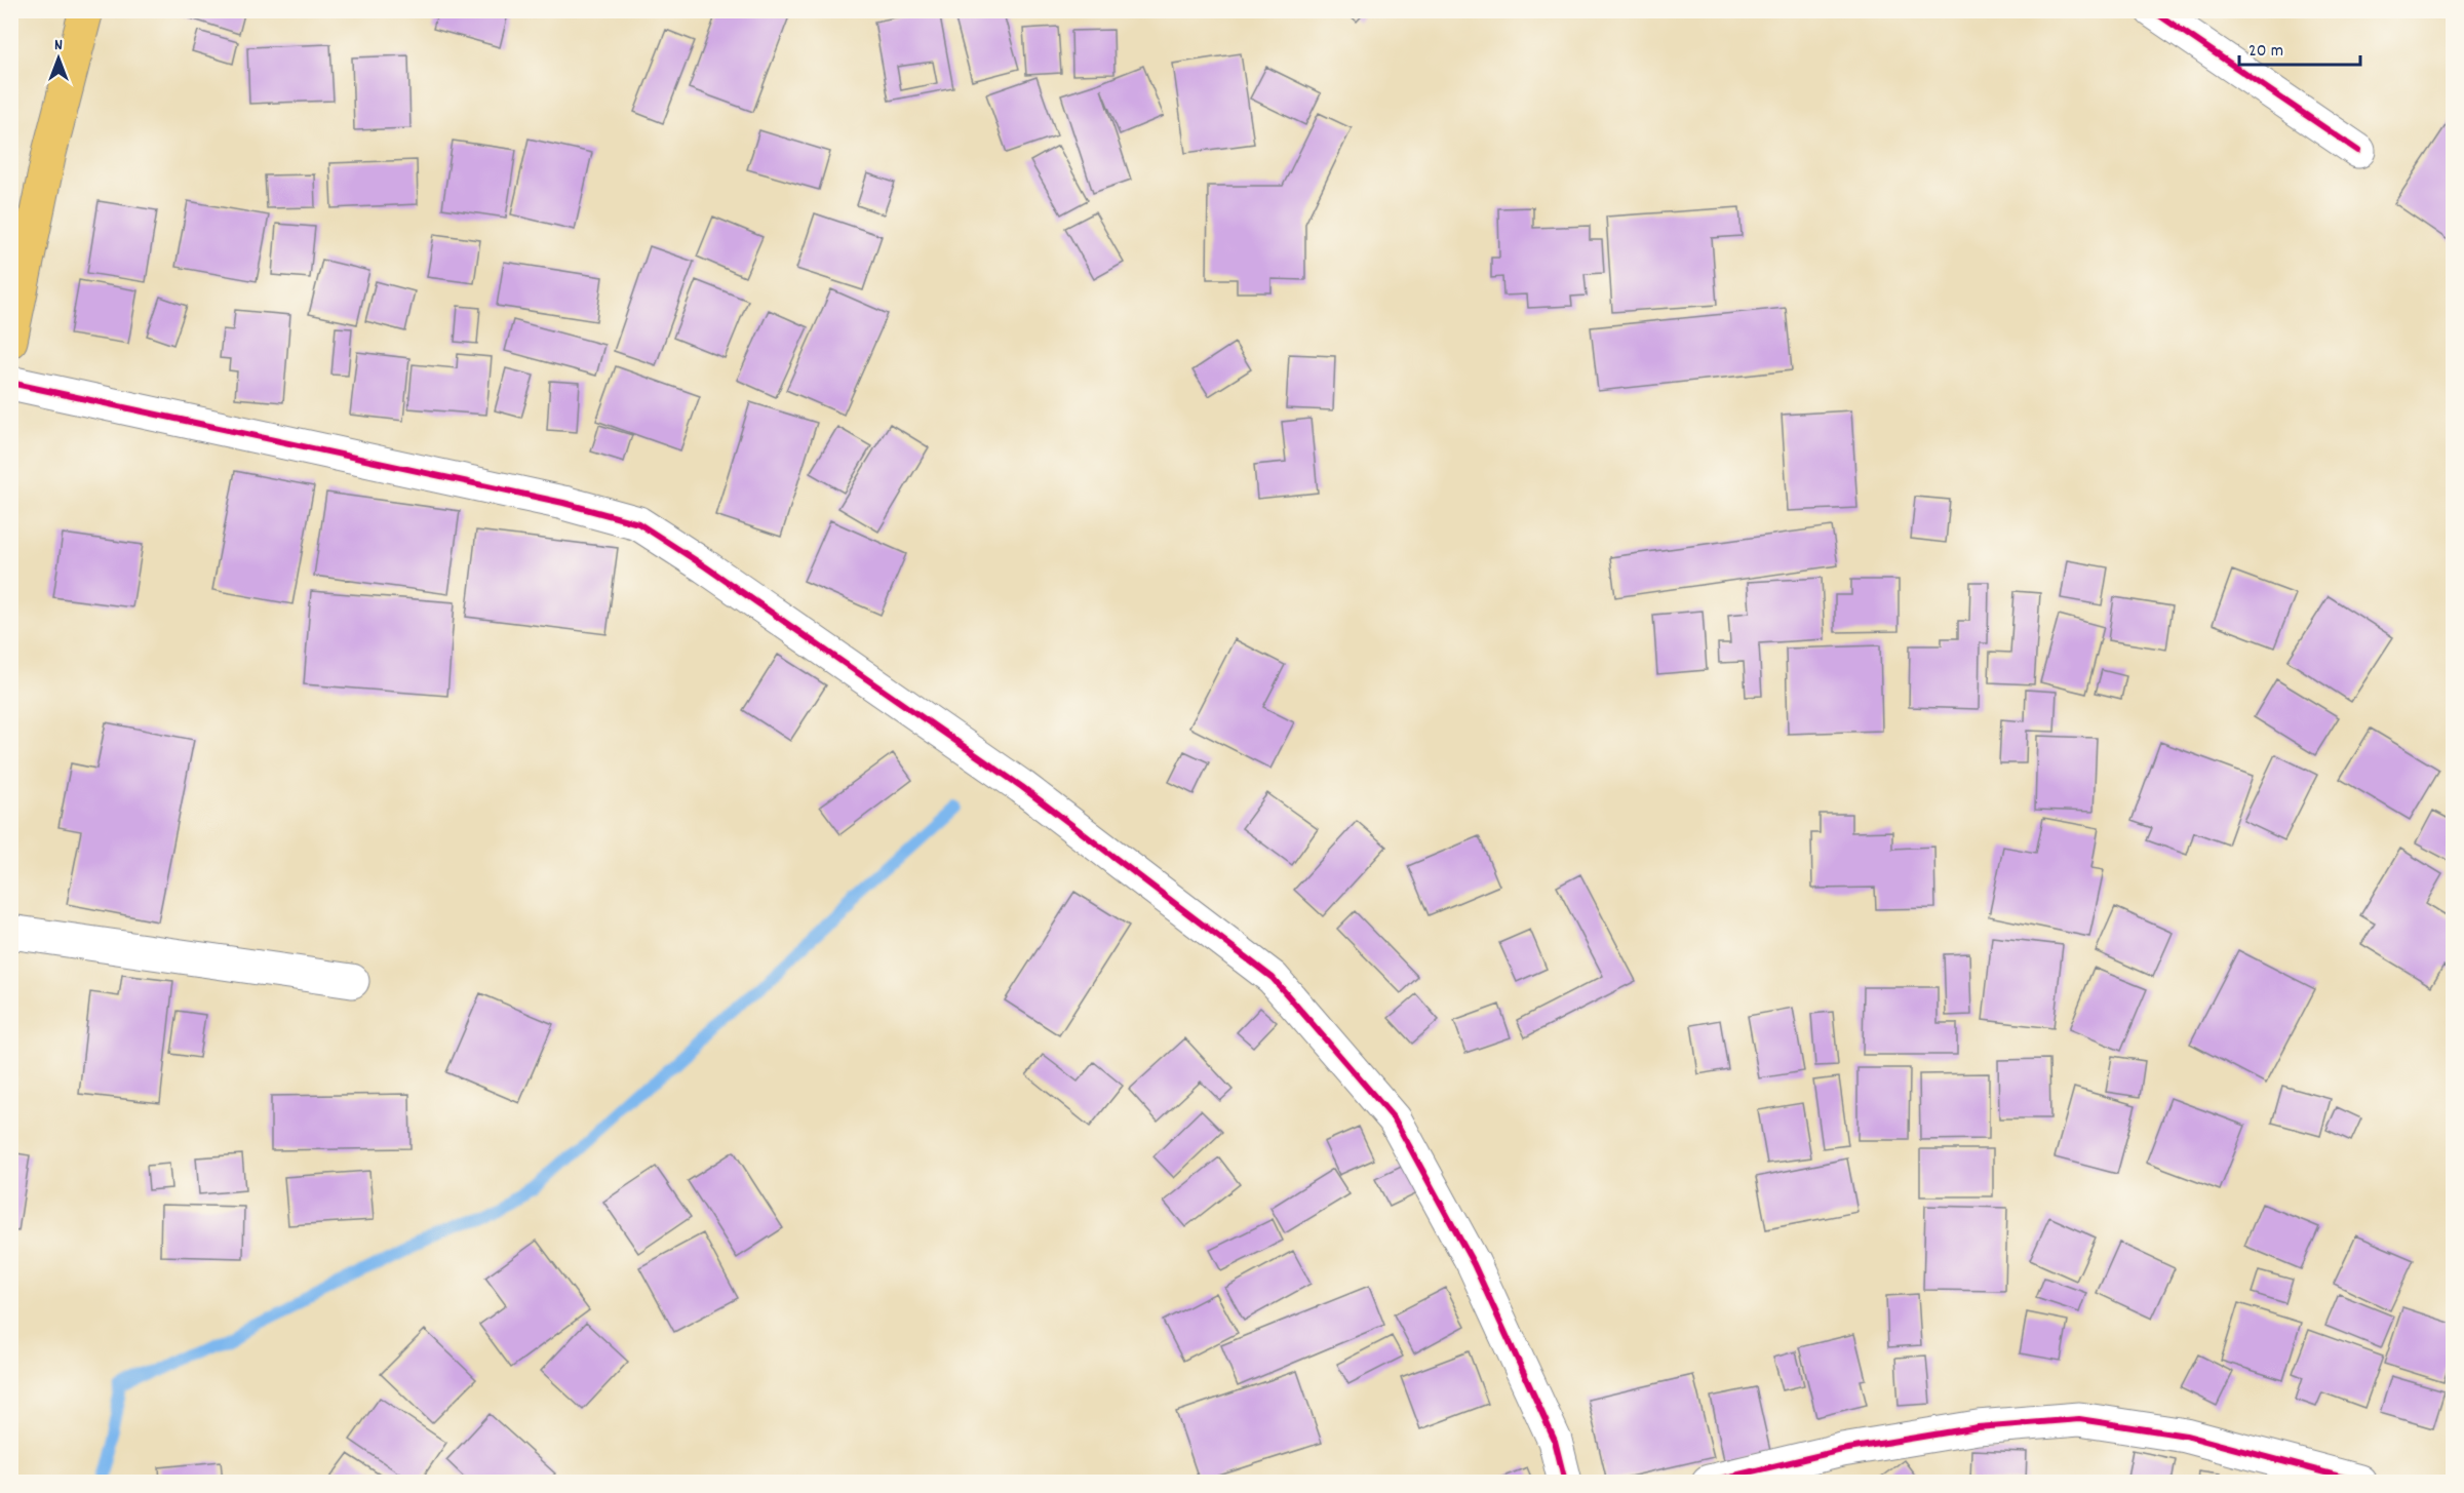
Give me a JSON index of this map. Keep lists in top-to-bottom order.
{
  "scale_bar": "20 m",
  "north": "top"
}
